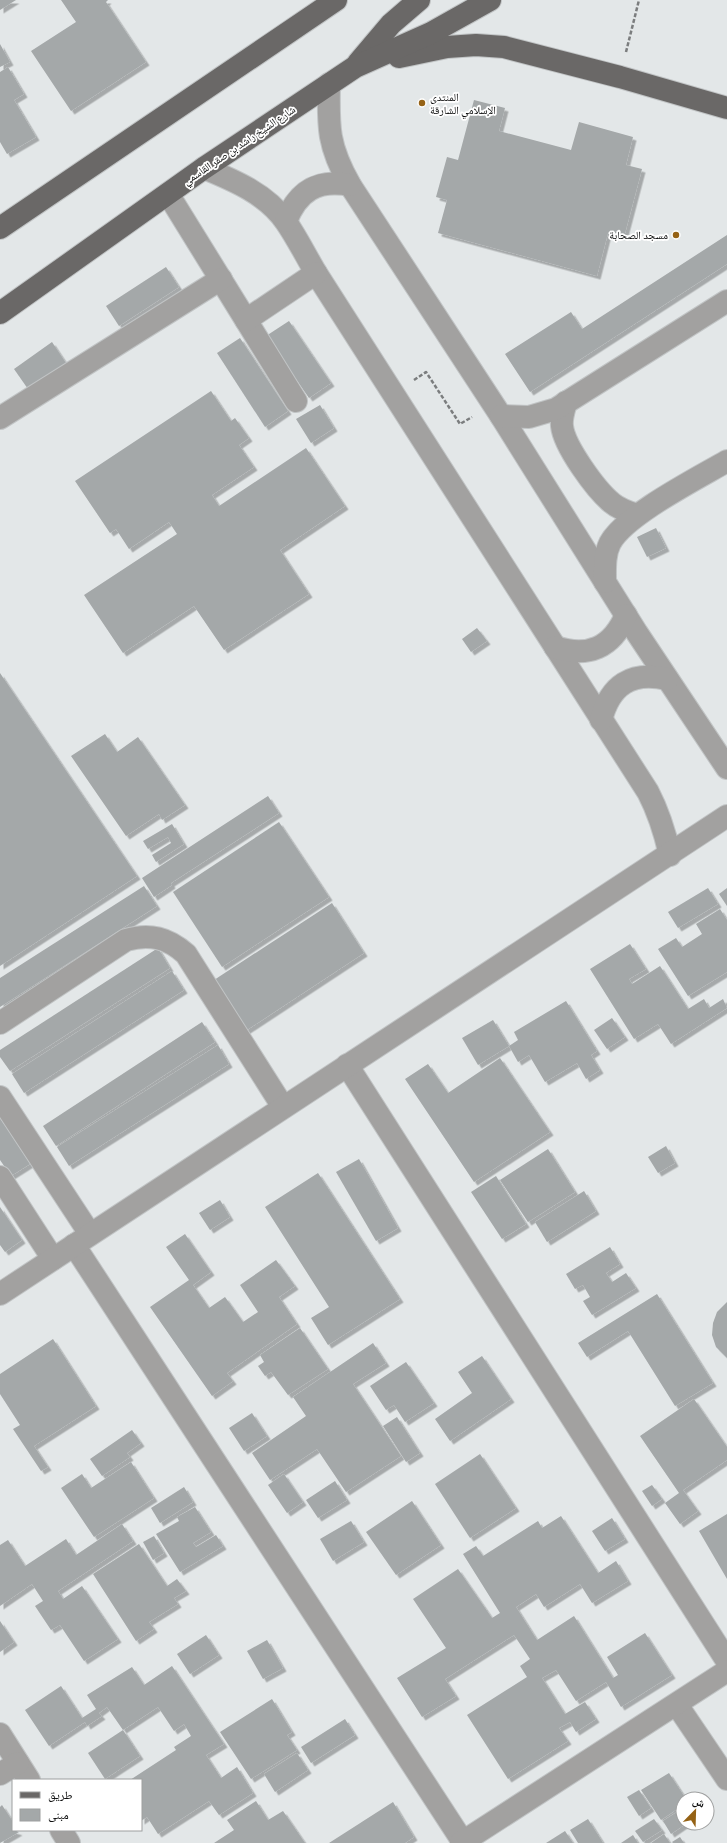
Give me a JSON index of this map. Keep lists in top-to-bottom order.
{
  "streets": {
    "main road": ["شارع الشيخ راشد بن صقر القاسمي"]
  },
  "places": ["المنتدى الإسلامي الشارقة", "مسجد الصحابة"],
  "legend": ["طريق", "مبنى"],
  "north": "top right"
}
